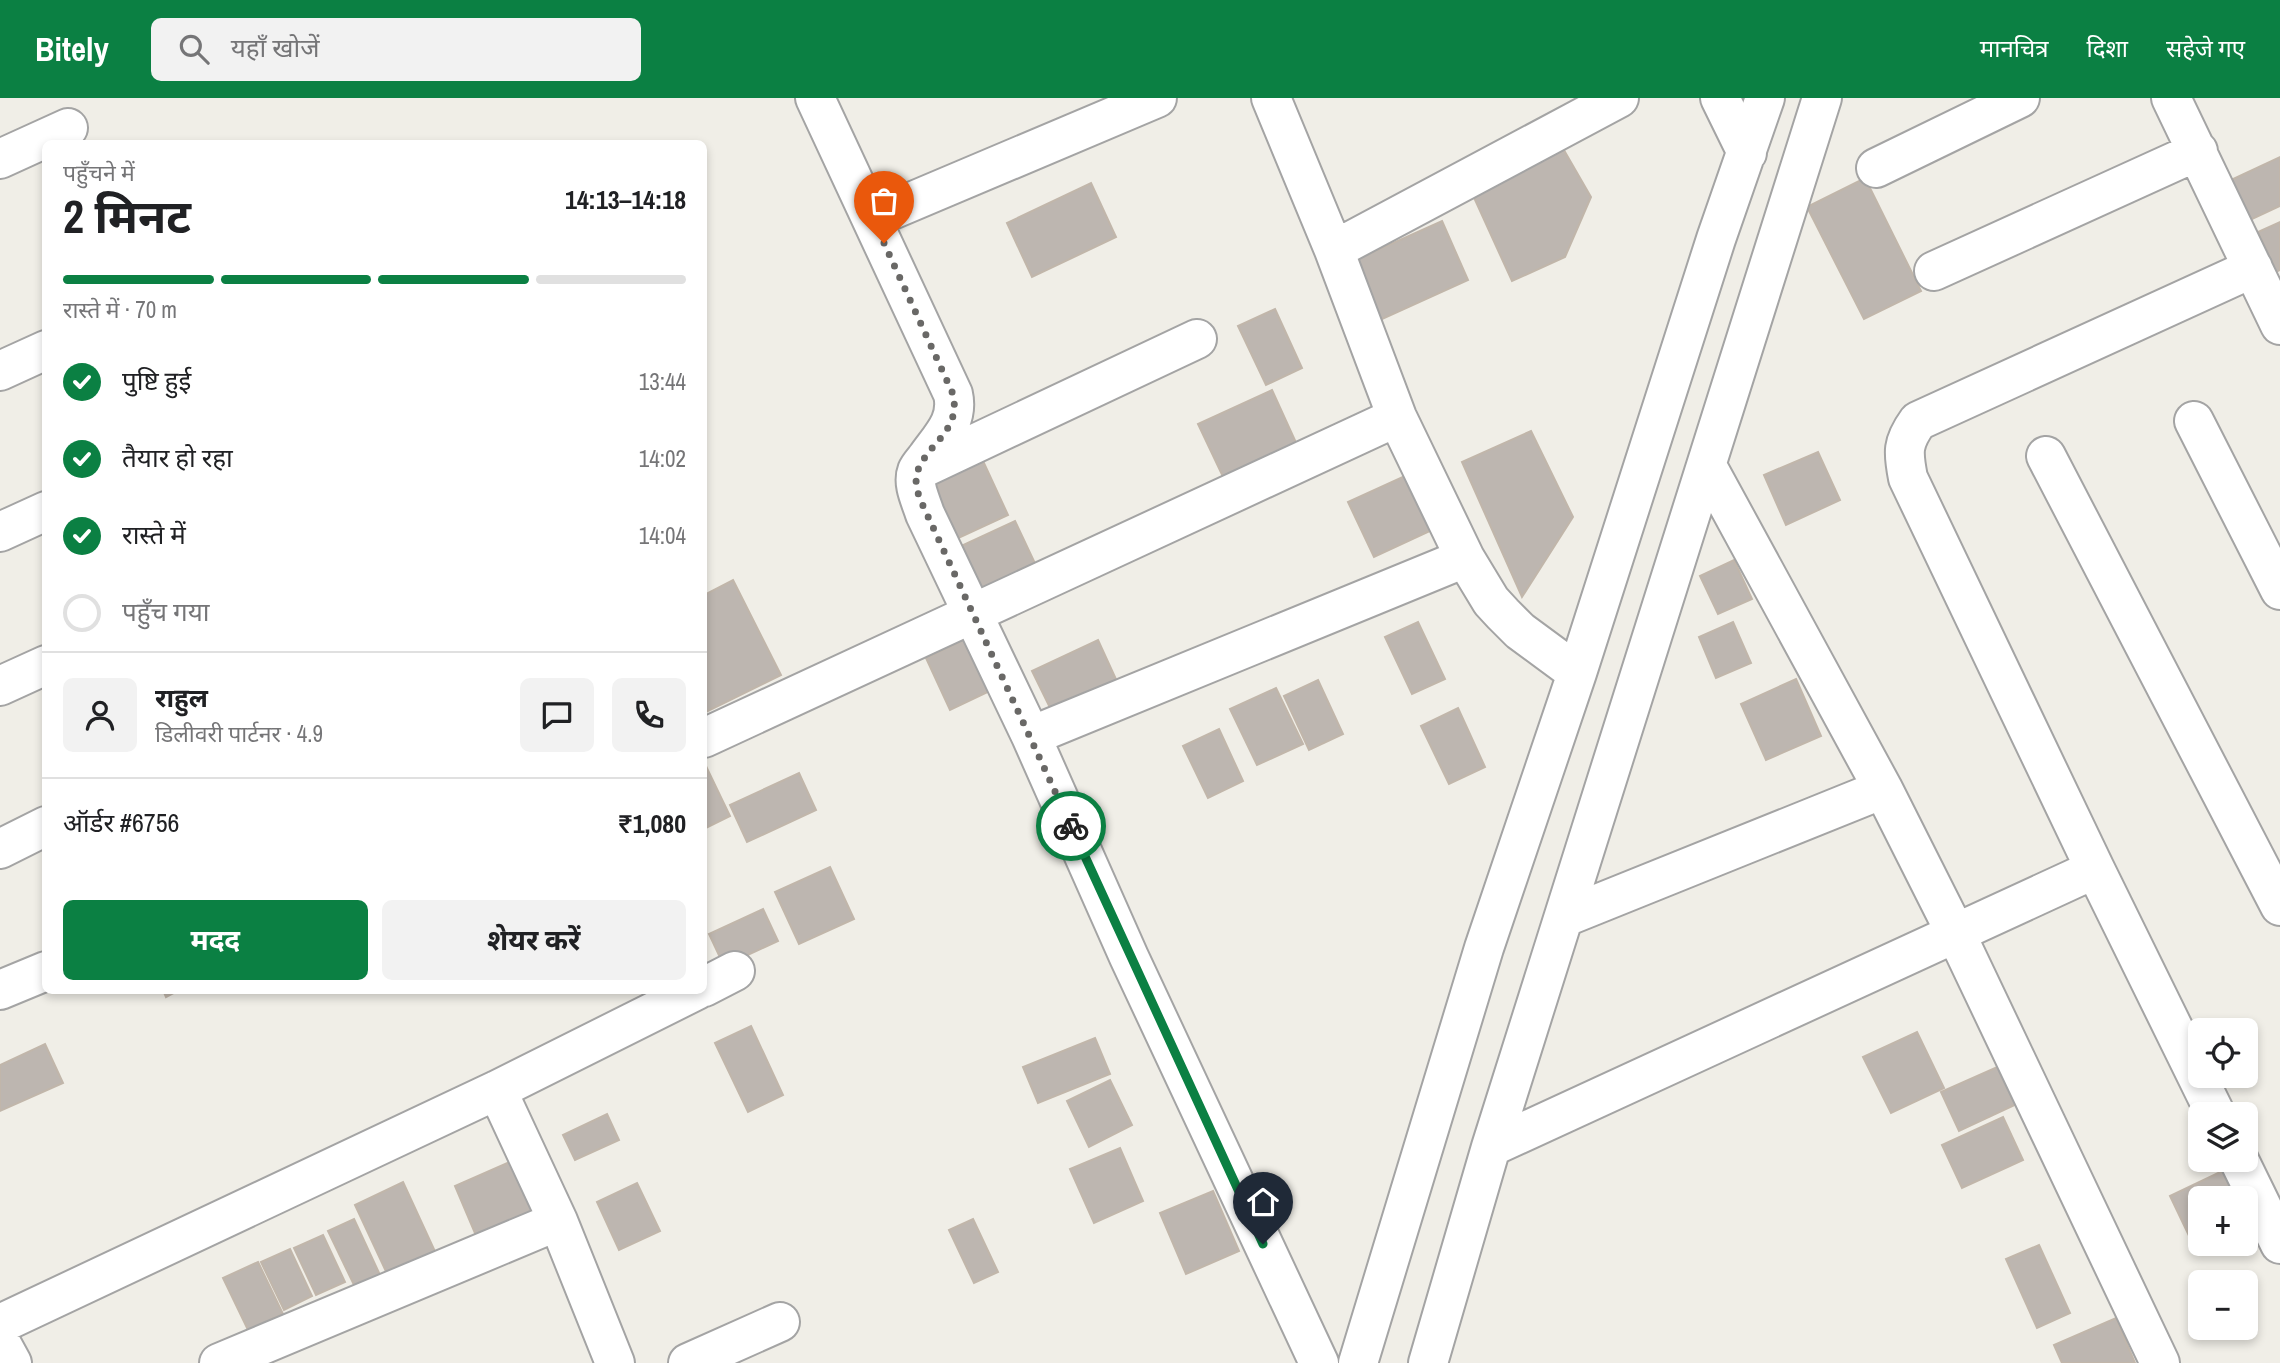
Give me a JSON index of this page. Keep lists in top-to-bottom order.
{
  "page": {
    "header": "Bitely",
    "search": "यहाँ खोजें",
    "nav": ["मानचित्र", "दिशा", "सहेजे गए"],
    "heading": ["2 मिनट", "पहुँचने में", "14:13–14:18"],
    "panel": [
      "राहुल",
      "डिलीवरी पार्टनर · 4.9",
      "ऑर्डर #6756",
      "₹1,080"
    ],
    "bar": "रास्ते में · 70 m",
    "list": [
      ["पुष्टि हुई", "13:44"],
      ["तैयार हो रहा", "14:02"],
      ["रास्ते में", "14:04"],
      "पहुँच गया"
    ],
    "buttons": ["मदद", "शेयर करें"],
    "map_buttons": ["+", "−"]
  }
}
